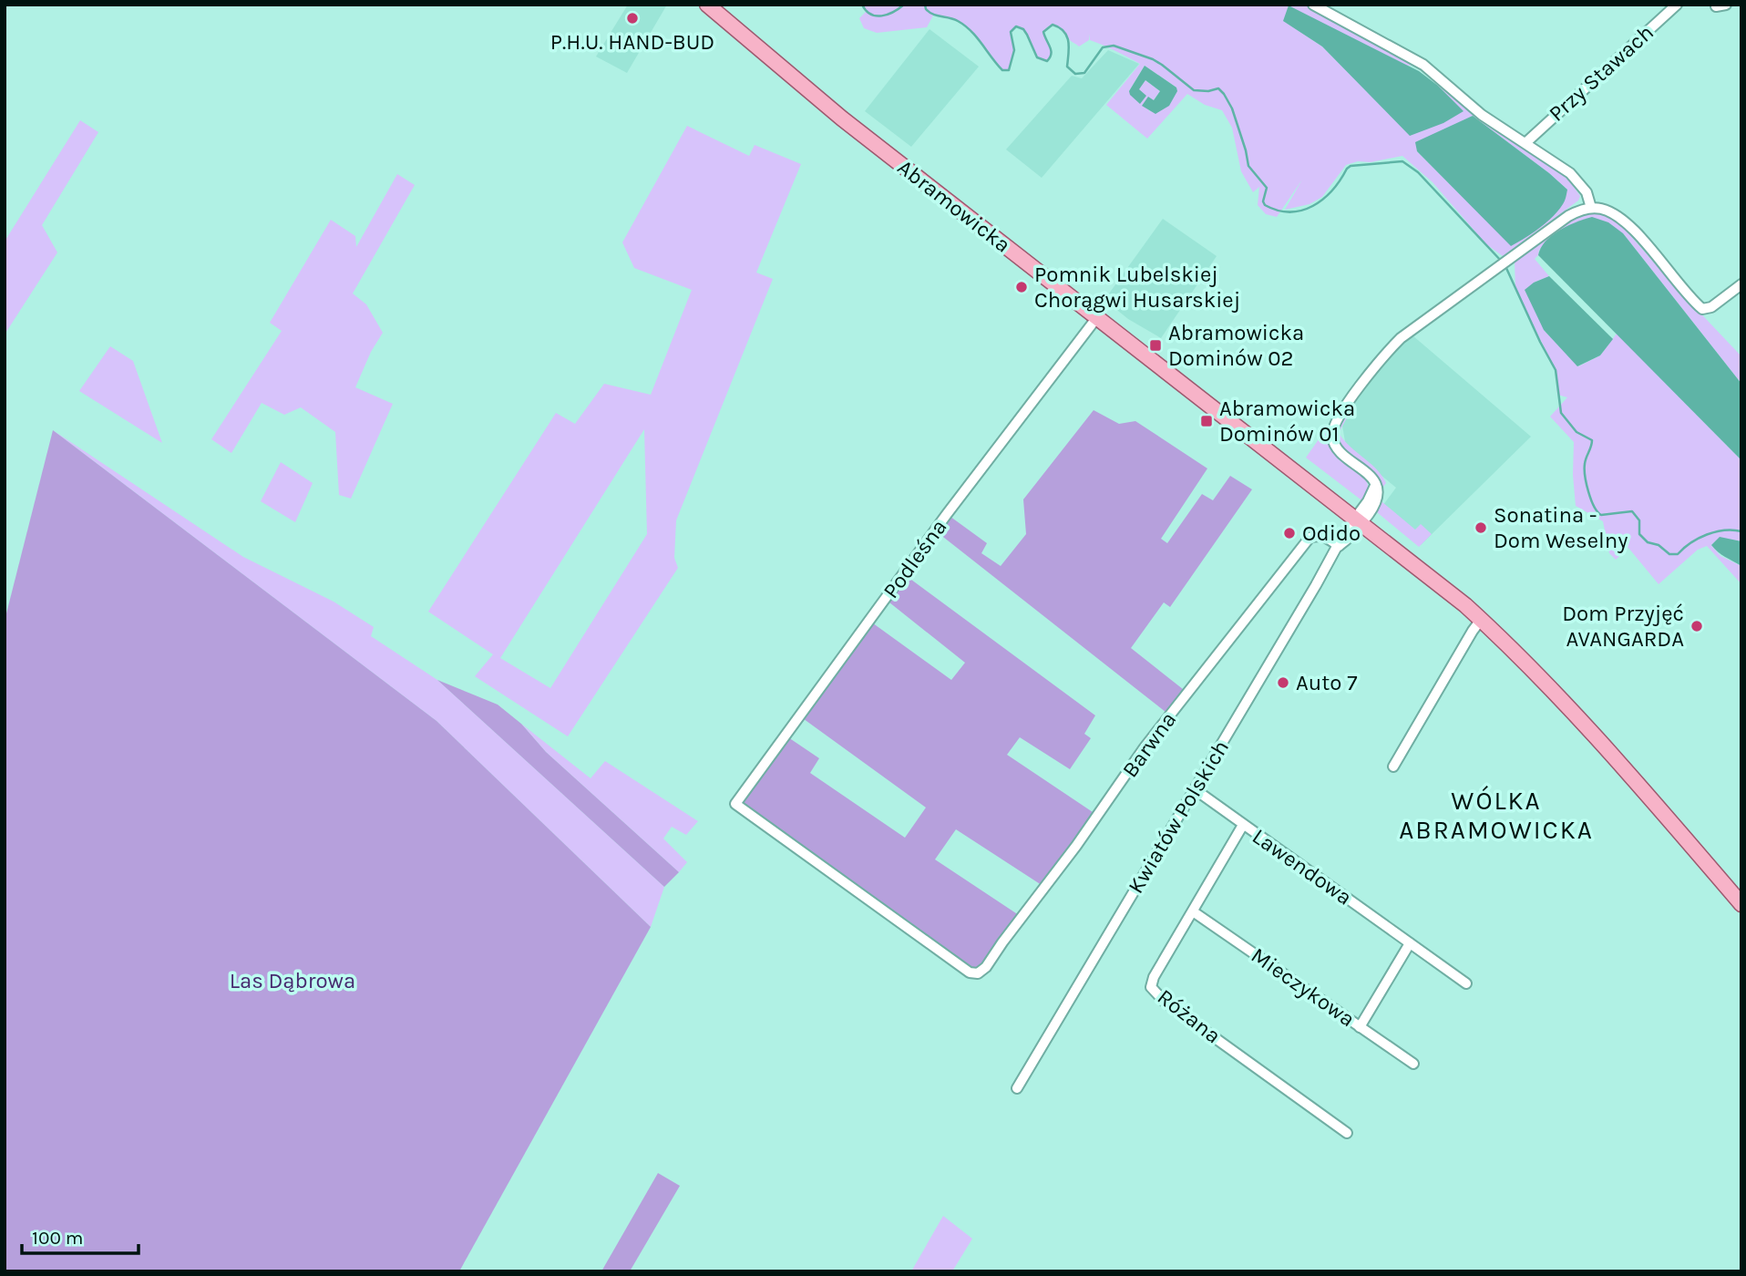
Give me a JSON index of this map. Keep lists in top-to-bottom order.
{
  "streets": {
    "main road": ["Abramowicka"],
    "street": [
      "Przy Stawach",
      "Podleśna",
      "Barwna",
      "Kwiatów Polskich",
      "Lawendowa",
      "Mieczykowa",
      "Różana"
    ]
  },
  "crossings": [
    ["Abramowicka", "Podleśna"],
    ["Abramowicka", "Kwiatów Polskich"],
    ["Podleśna", "Barwna"],
    ["Barwna", "Kwiatów Polskich"],
    ["Kwiatów Polskich", "Lawendowa"],
    ["Lawendowa", "Różana"],
    ["Mieczykowa", "Różana"]
  ],
  "districts": ["WÓLKA ABRAMOWICKA"],
  "parks": ["Las Dąbrowa"],
  "places": {
    "other": [
      "P.H.U. HAND-BUD",
      "Pomnik Lubelskiej Chorągwi Husarskiej",
      "Sonatina - Dom Weselny",
      "Odido",
      "Dom Przyjęć AVANGARDA",
      "Auto 7"
    ],
    "transit": ["Abramowicka Dominów 02", "Abramowicka Dominów 01"]
  },
  "scale_bar": "100 m"
}
